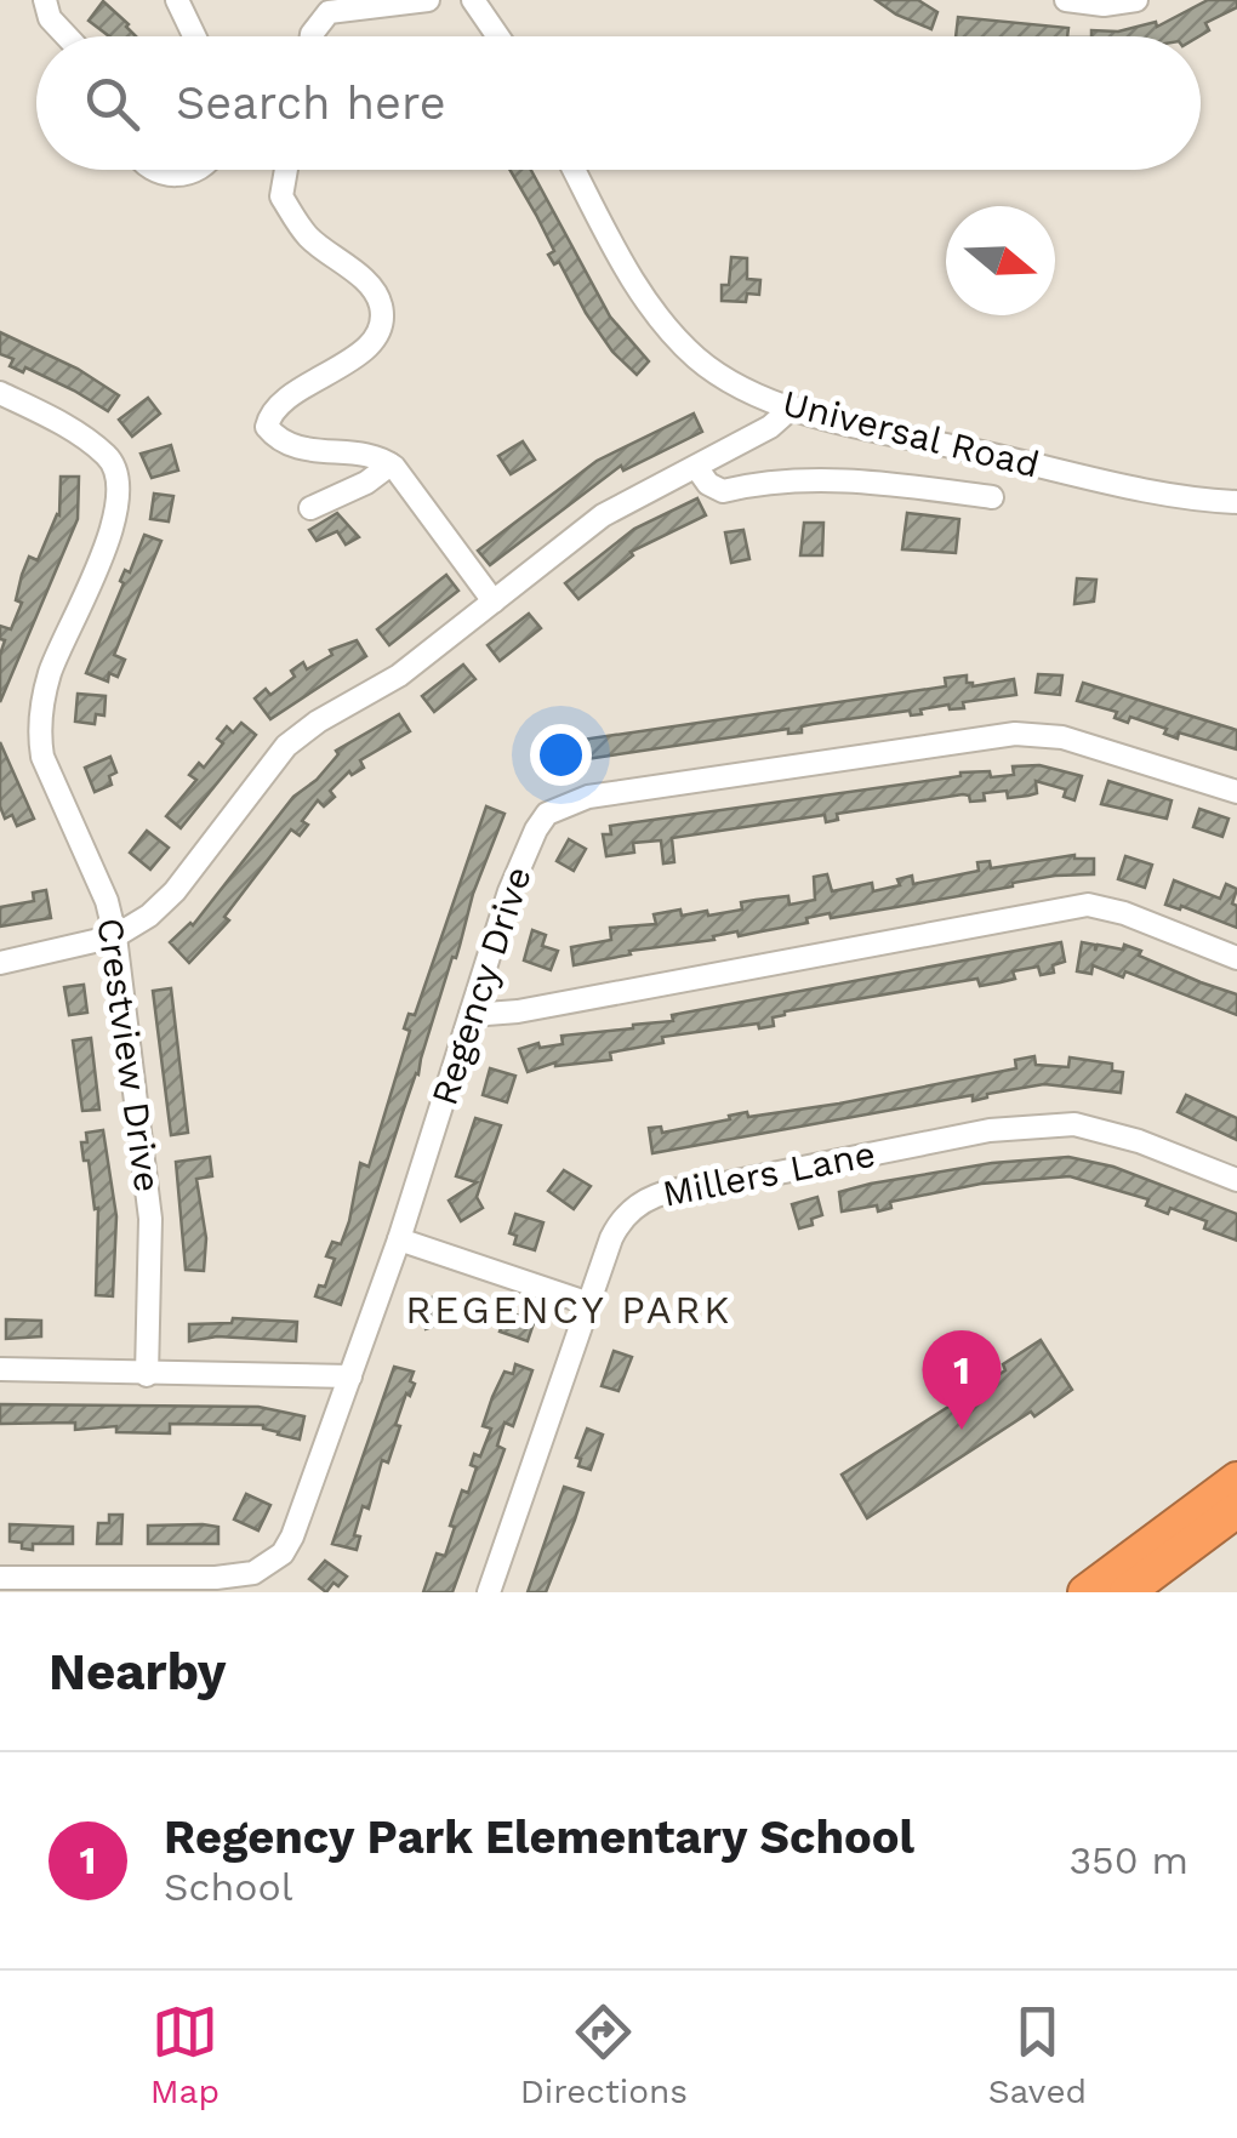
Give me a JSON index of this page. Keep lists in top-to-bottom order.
{
  "streets": {
    "street": [
      "Universal Road",
      "Regency Drive",
      "Crestview Drive",
      "Millers Lane"
    ]
  },
  "districts": ["REGENCY PARK"],
  "north": "right",
  "page": {
    "search": "Search here",
    "pins": "1",
    "heading": "Nearby",
    "list": [
      {
        "mark": "1",
        "name": "Regency Park Elementary School",
        "note": "School",
        "value": "350 m"
      }
    ],
    "nav": ["Map", "Directions", "Saved"]
  }
}
